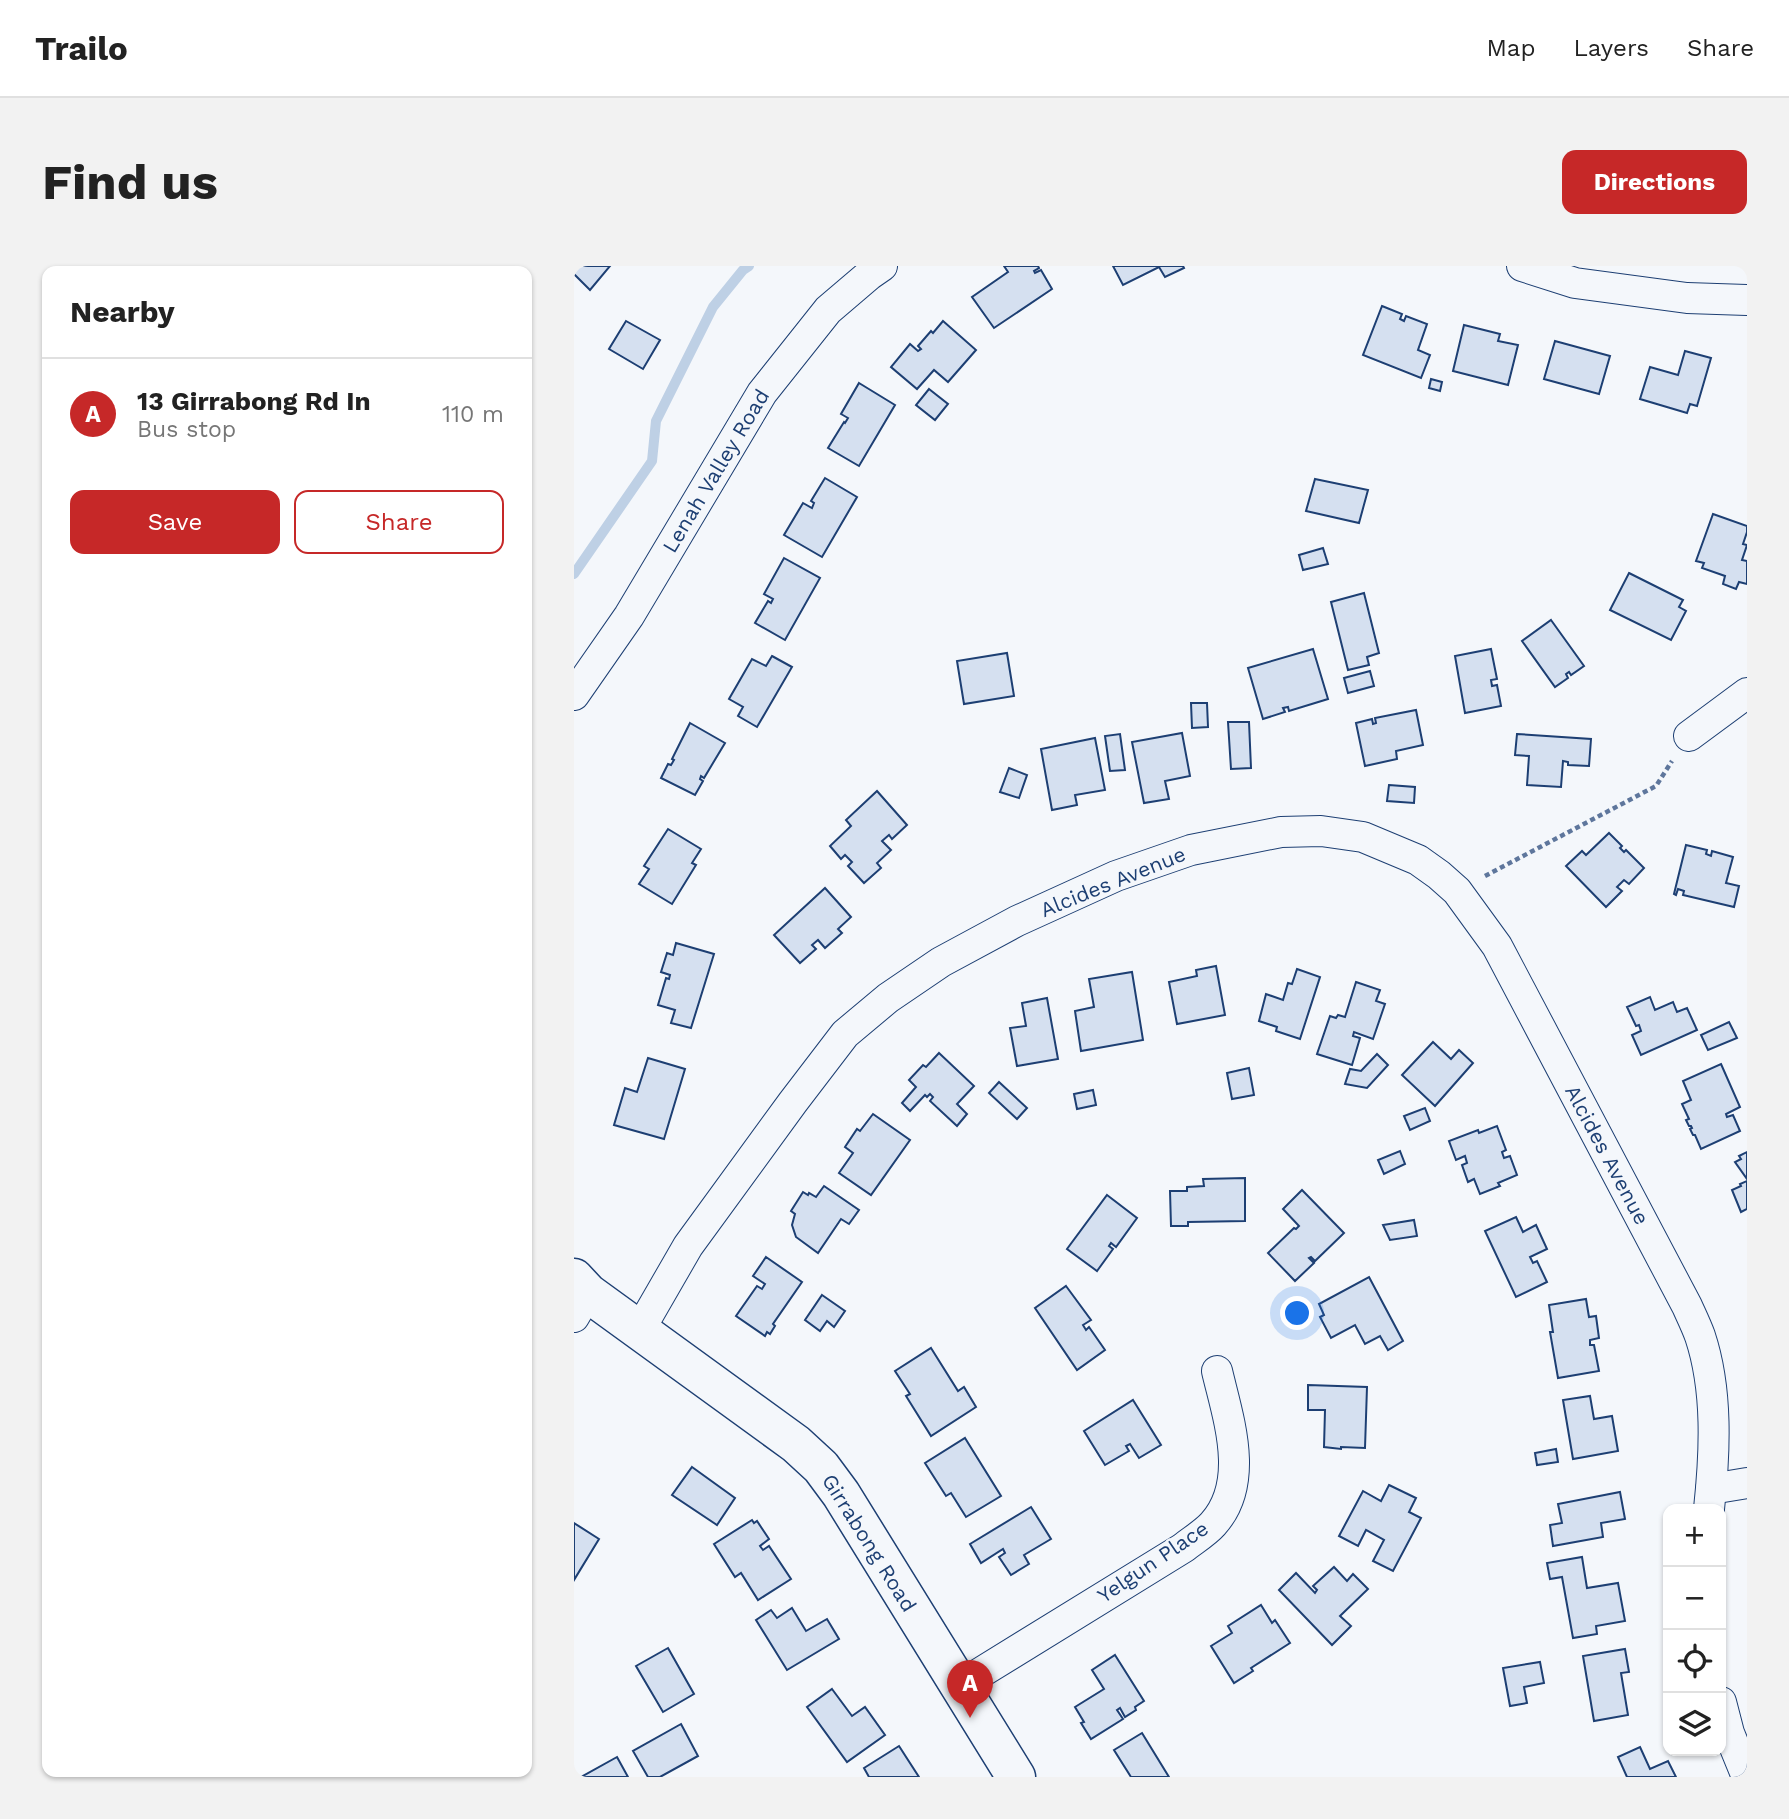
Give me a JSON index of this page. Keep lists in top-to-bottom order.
{
  "streets": {
    "street": [
      "Lenah Valley Road",
      "Alcides Avenue",
      "Girrabong Road",
      "Yelgun Place"
    ]
  },
  "crossings": [
    ["Alcides Avenue", "Girrabong Road"],
    ["Girrabong Road", "Yelgun Place"]
  ],
  "page": {
    "header": "Trailo",
    "nav": ["Map", "Layers", "Share"],
    "buttons": [
      "Directions",
      ["Save", "Share"]
    ],
    "title": "Find us",
    "heading": "Nearby",
    "list": [
      {
        "mark": "A",
        "name": "13 Girrabong Rd In",
        "note": "Bus stop",
        "value": "110 m"
      }
    ],
    "map_buttons": ["+", "−"],
    "pins": "A"
  }
}
